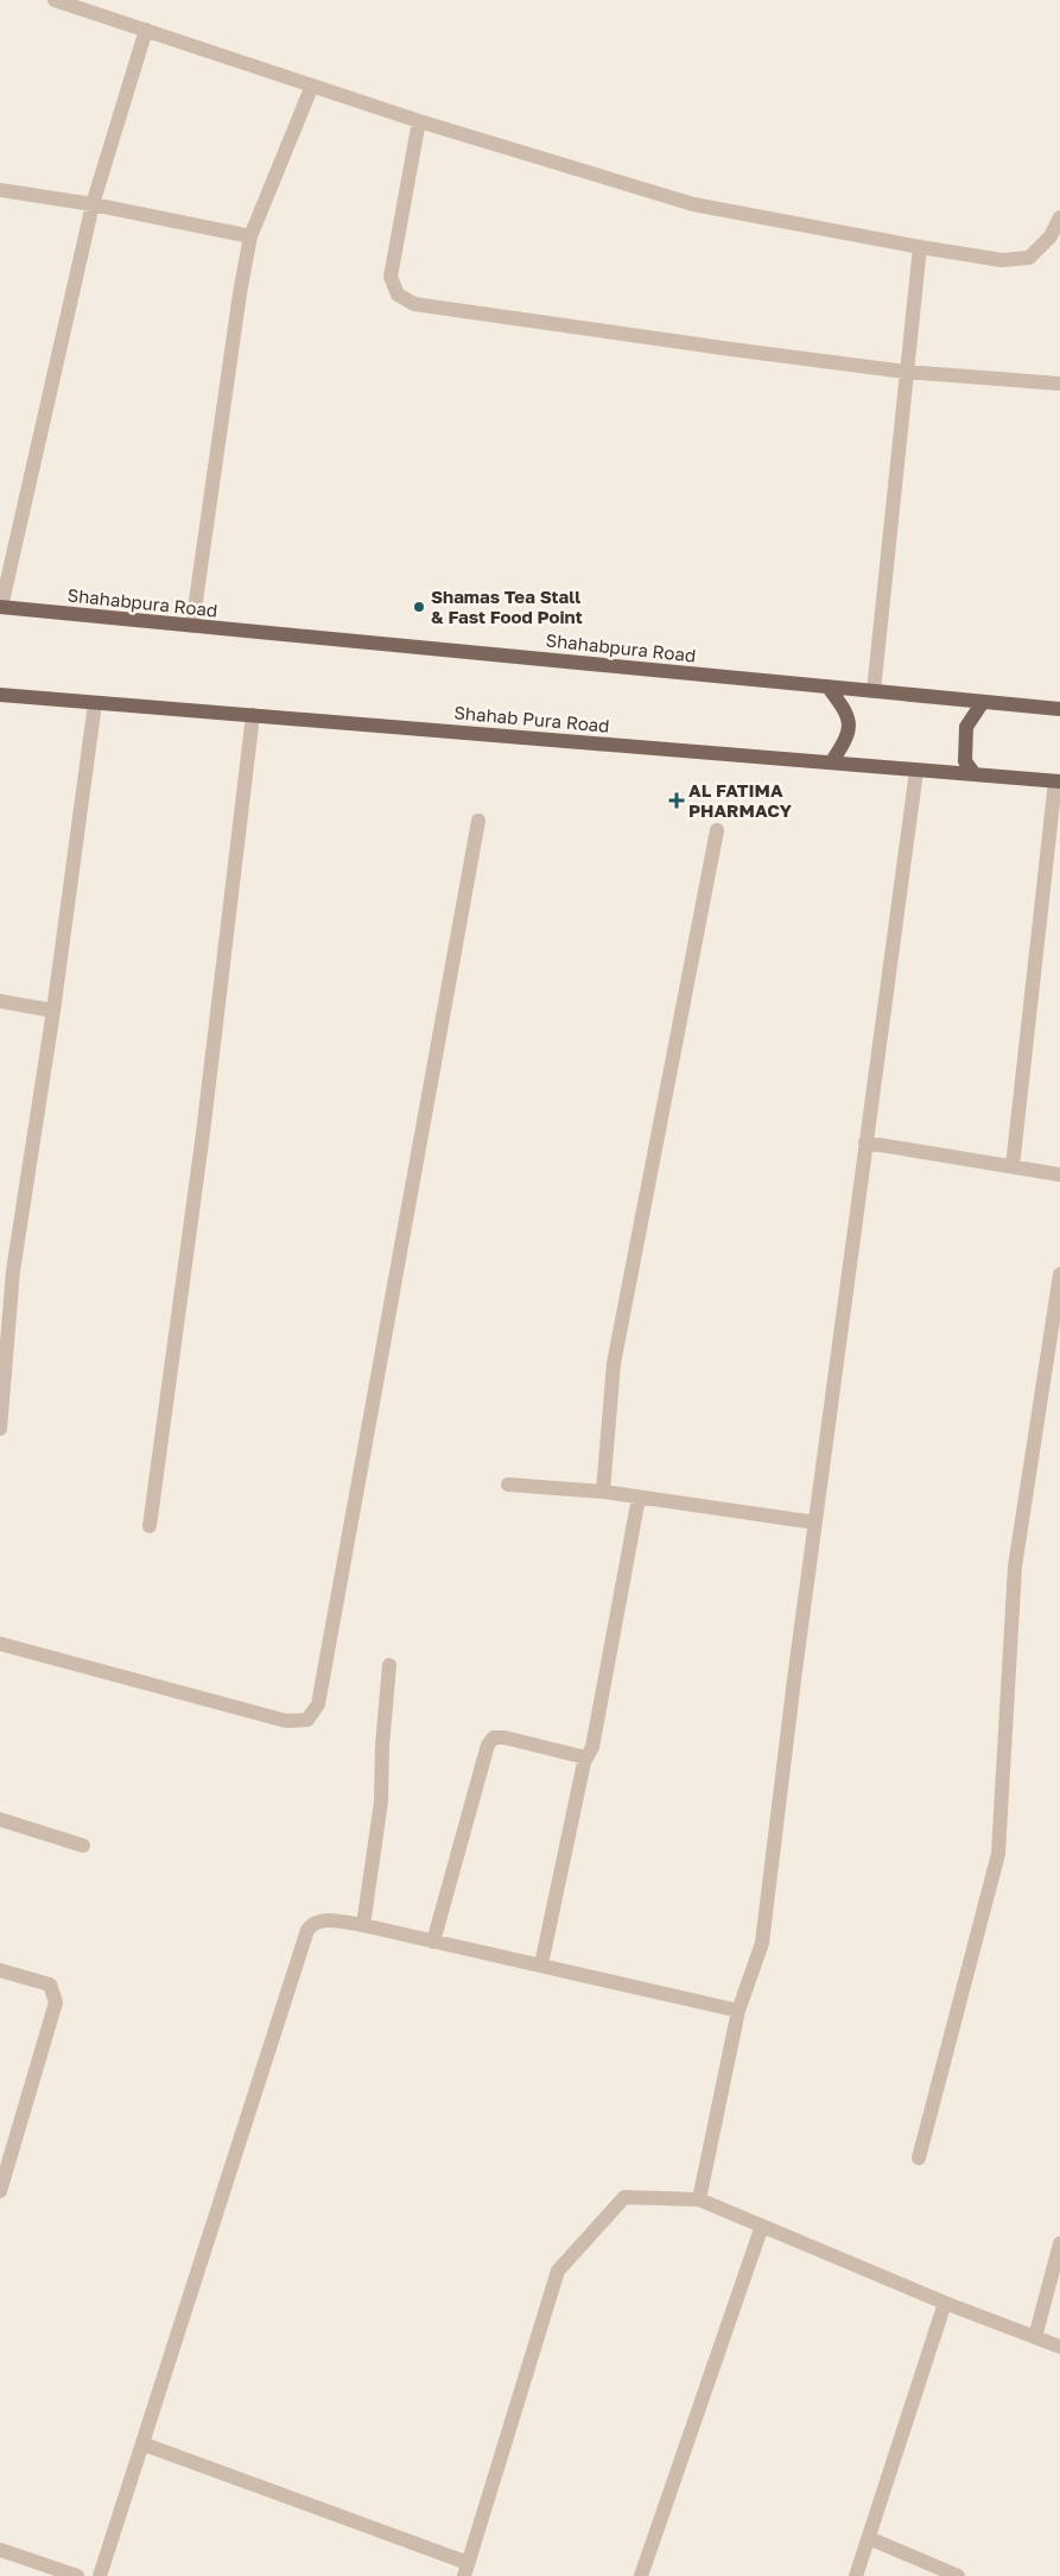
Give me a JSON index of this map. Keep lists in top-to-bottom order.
{
  "streets": {
    "main road": ["Shahabpura Road", "Shahab Pura Road"]
  },
  "places": {
    "other": ["Shamas Tea Stall & Fast Food Point"],
    "health": ["AL FATIMA PHARMACY"]
  }
}
